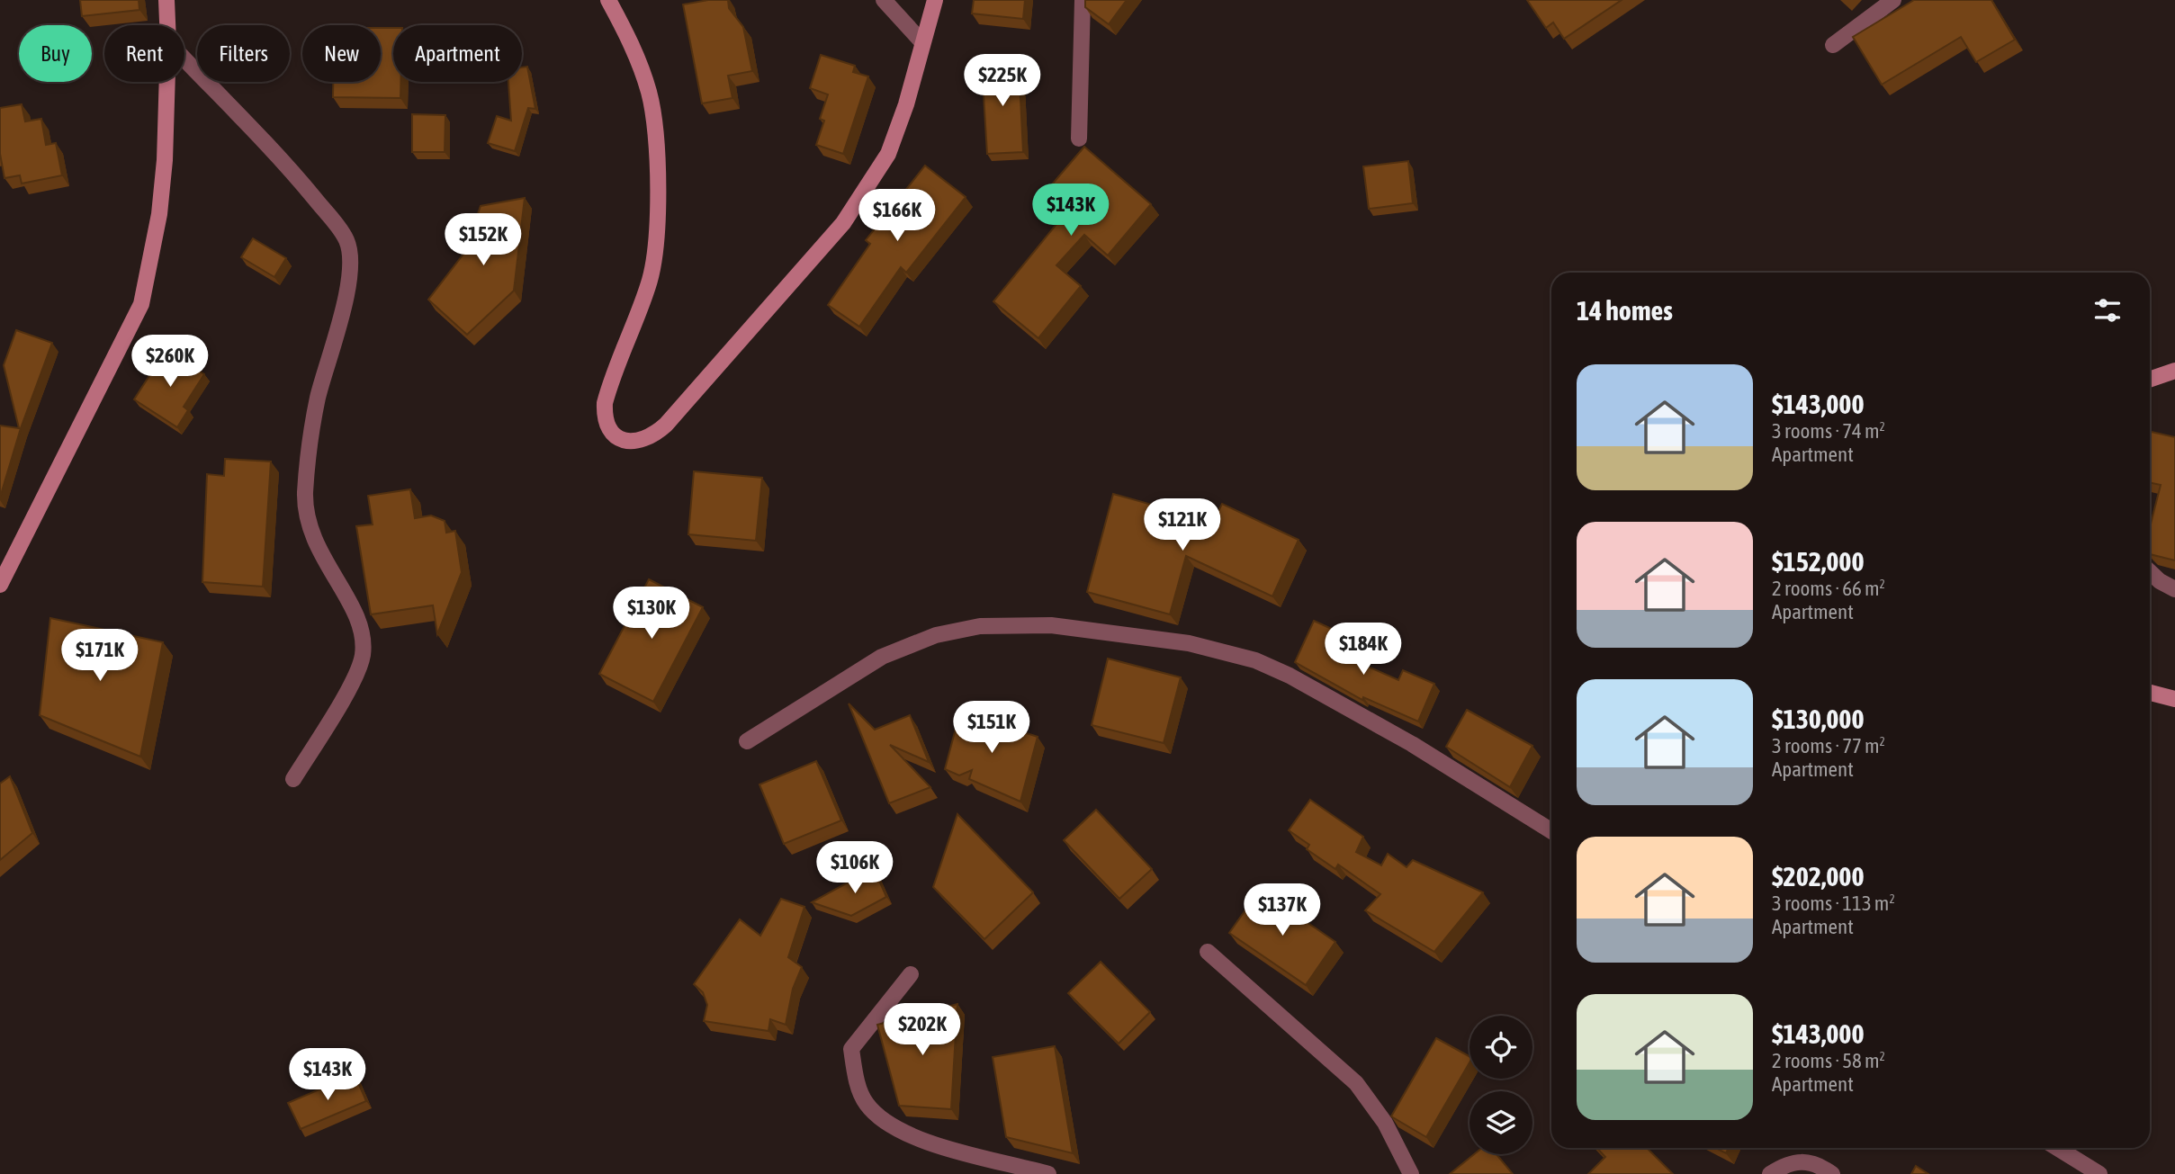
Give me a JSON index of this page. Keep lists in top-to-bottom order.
{
  "page": {
    "chip": [
      "Buy",
      "Rent",
      "Filters",
      "New",
      "Apartment"
    ],
    "price": [
      "$225K",
      "$143K",
      "$166K",
      "$152K",
      "$260K",
      "$121K",
      "$130K",
      "$184K",
      "$171K",
      "$151K",
      "$106K",
      "$137K",
      "$202K",
      "$143K"
    ],
    "heading": "14 homes",
    "list": [
      {
        "name": "$143,000",
        "note": "3 rooms · 74 m² · Apartment"
      },
      {
        "name": "$152,000",
        "note": "2 rooms · 66 m² · Apartment"
      },
      {
        "name": "$130,000",
        "note": "3 rooms · 77 m² · Apartment"
      },
      {
        "name": "$202,000",
        "note": "3 rooms · 113 m² · Apartment"
      },
      {
        "name": "$143,000",
        "note": "2 rooms · 58 m² · Apartment"
      }
    ]
  }
}
